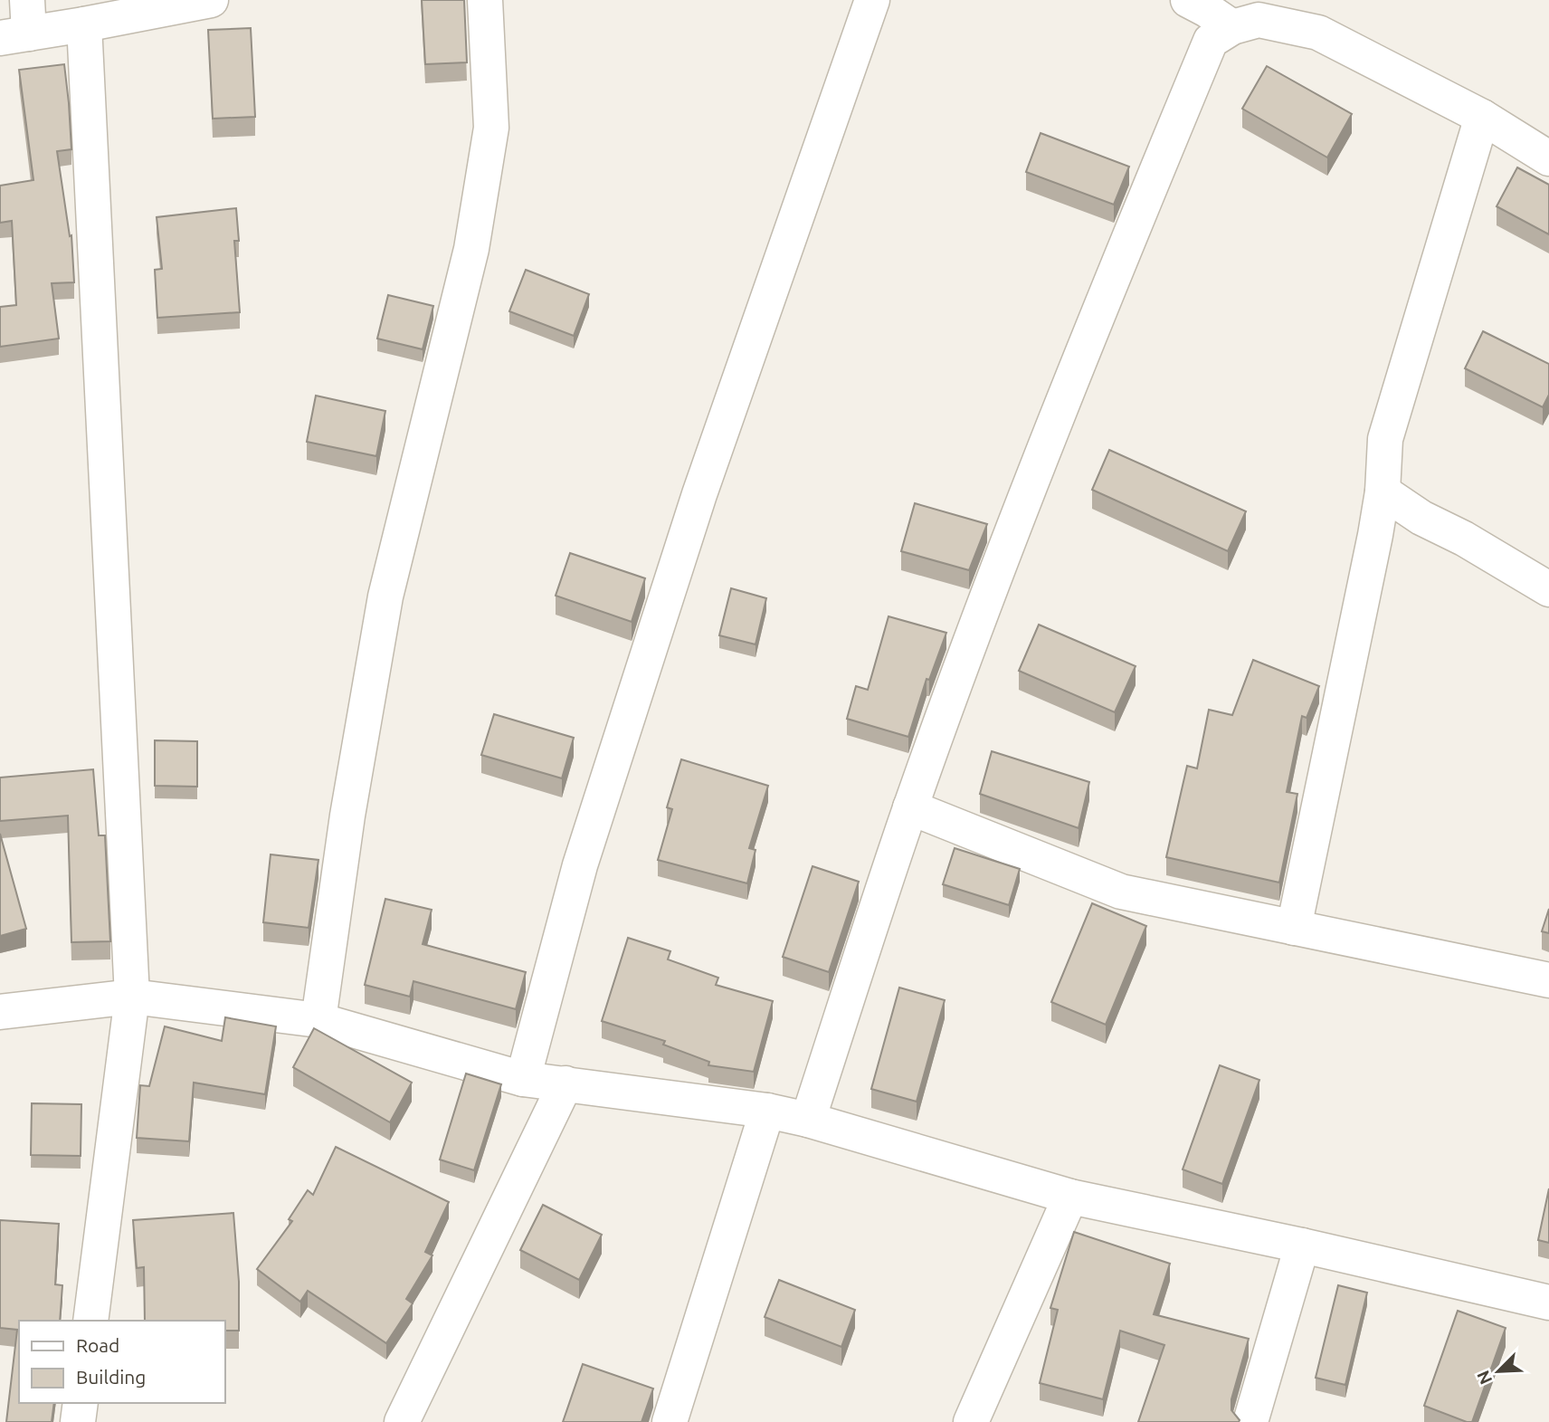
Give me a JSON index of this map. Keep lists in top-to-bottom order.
{
  "legend": ["Road", "Building"],
  "north": "bottom left"
}
